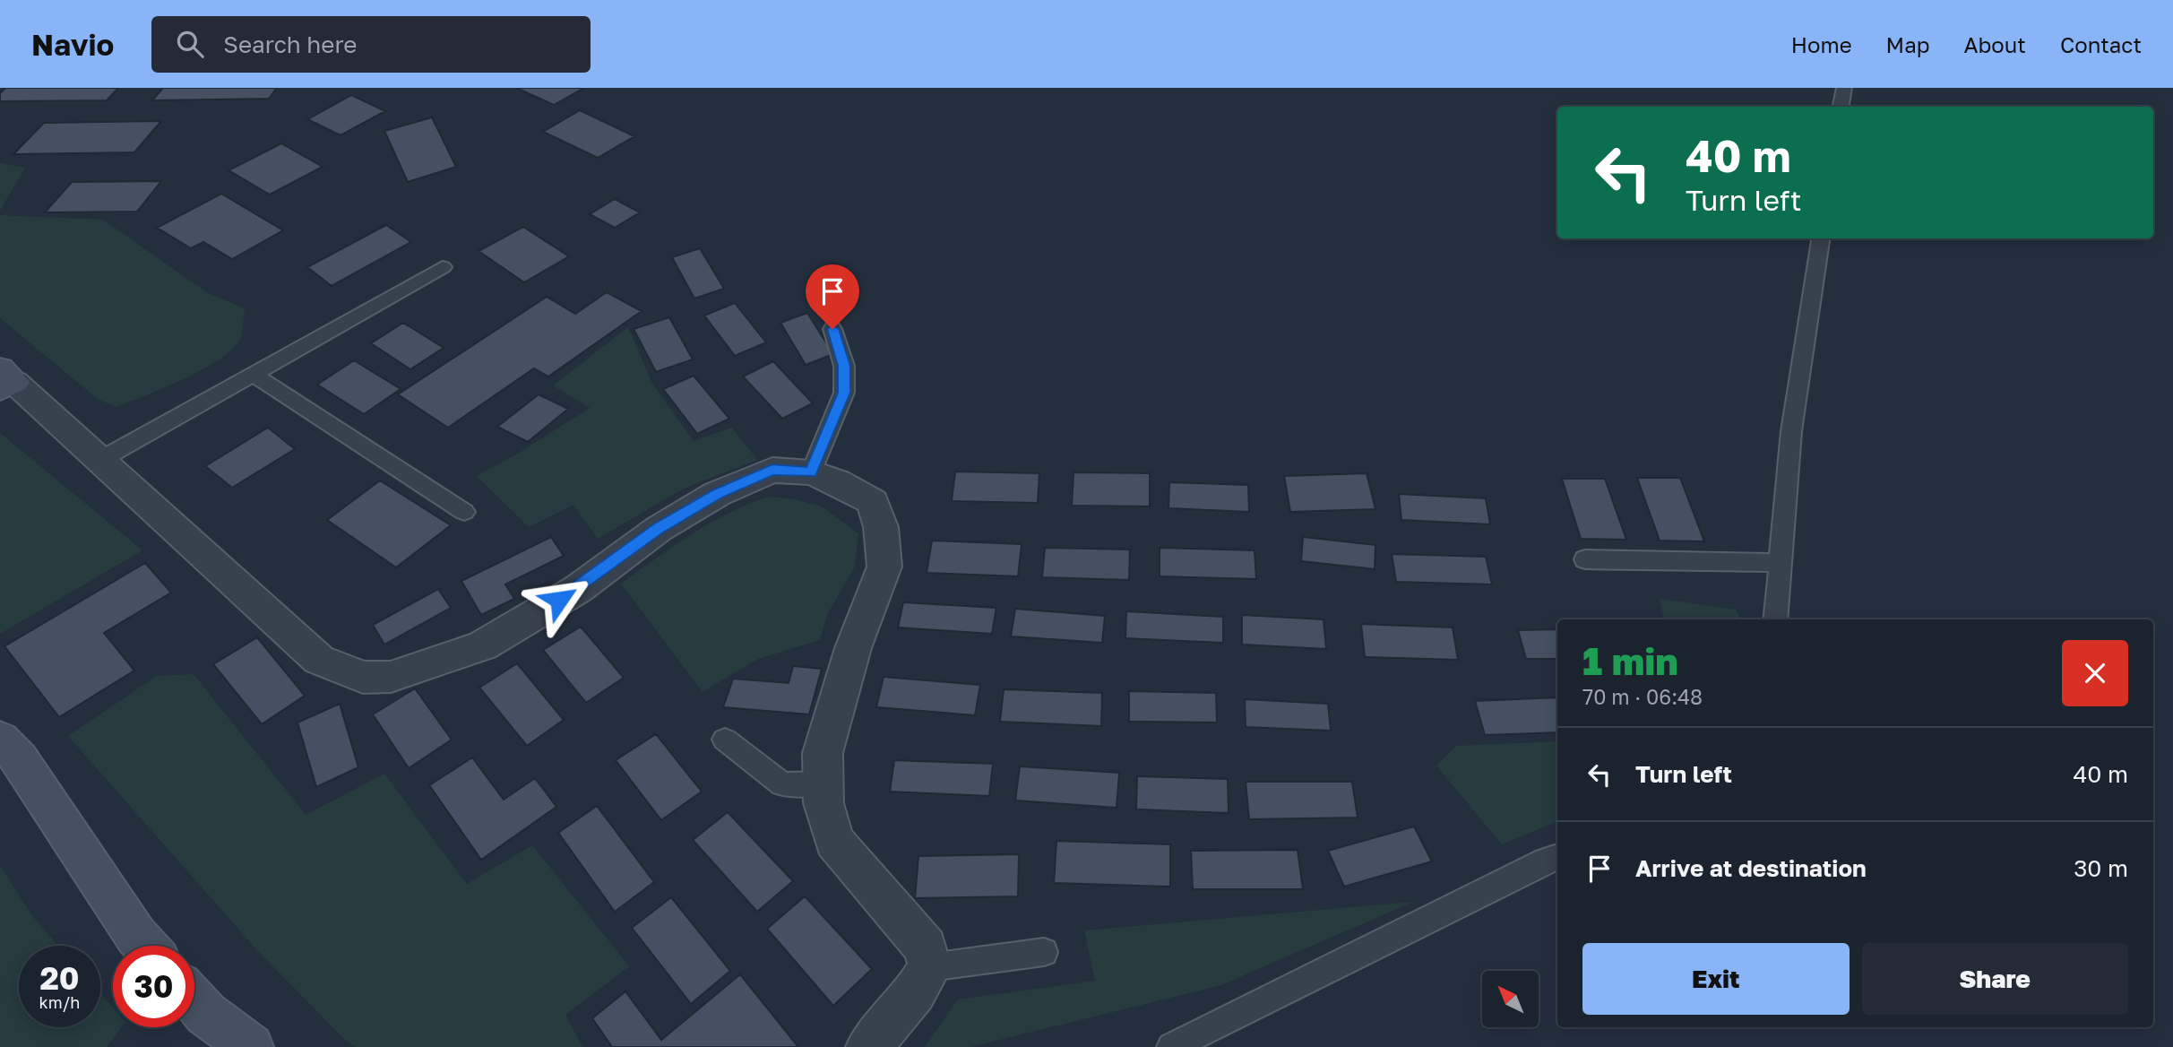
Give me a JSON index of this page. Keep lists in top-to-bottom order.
{
  "north": "top left",
  "page": {
    "header": "Navio",
    "search": "Search here",
    "nav": [
      "Home",
      "Map",
      "About",
      "Contact"
    ],
    "turn": ["40 m", "Turn left"],
    "heading": ["1 min", "70 m · 06:48"],
    "list": [
      {
        "name": "Turn left",
        "value": "40 m"
      },
      {
        "name": "Arrive at destination",
        "value": "30 m"
      }
    ],
    "buttons": ["Exit", "Share"],
    "speed": "20 km/h",
    "limit": "30"
  }
}
